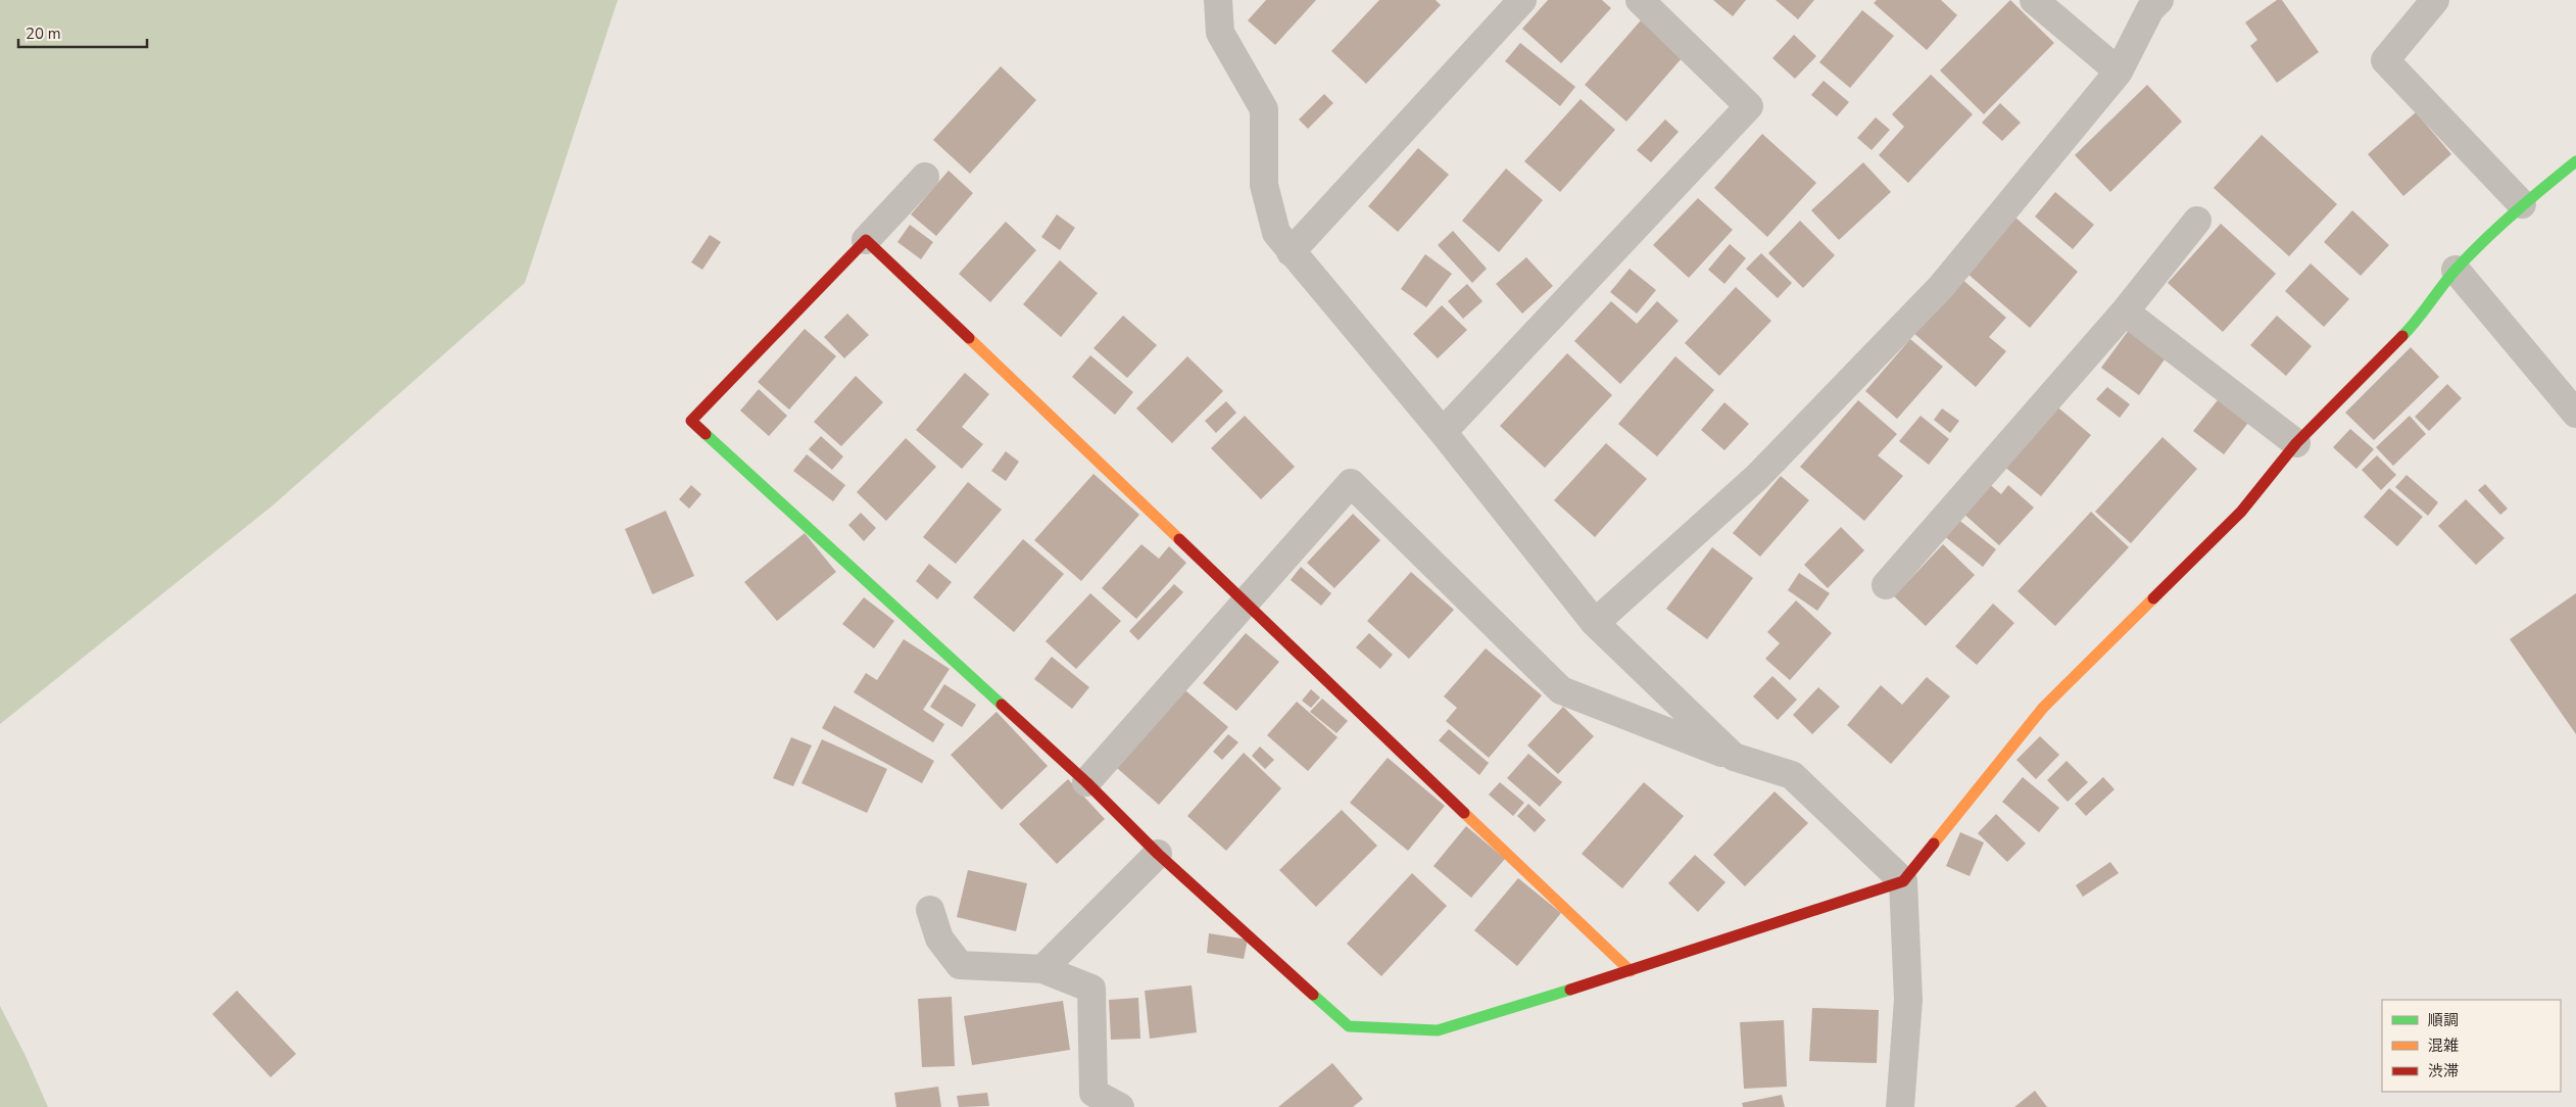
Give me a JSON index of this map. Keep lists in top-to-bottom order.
{
  "legend": ["順調", "混雑", "渋滞"],
  "scale_bar": "20 m"
}
